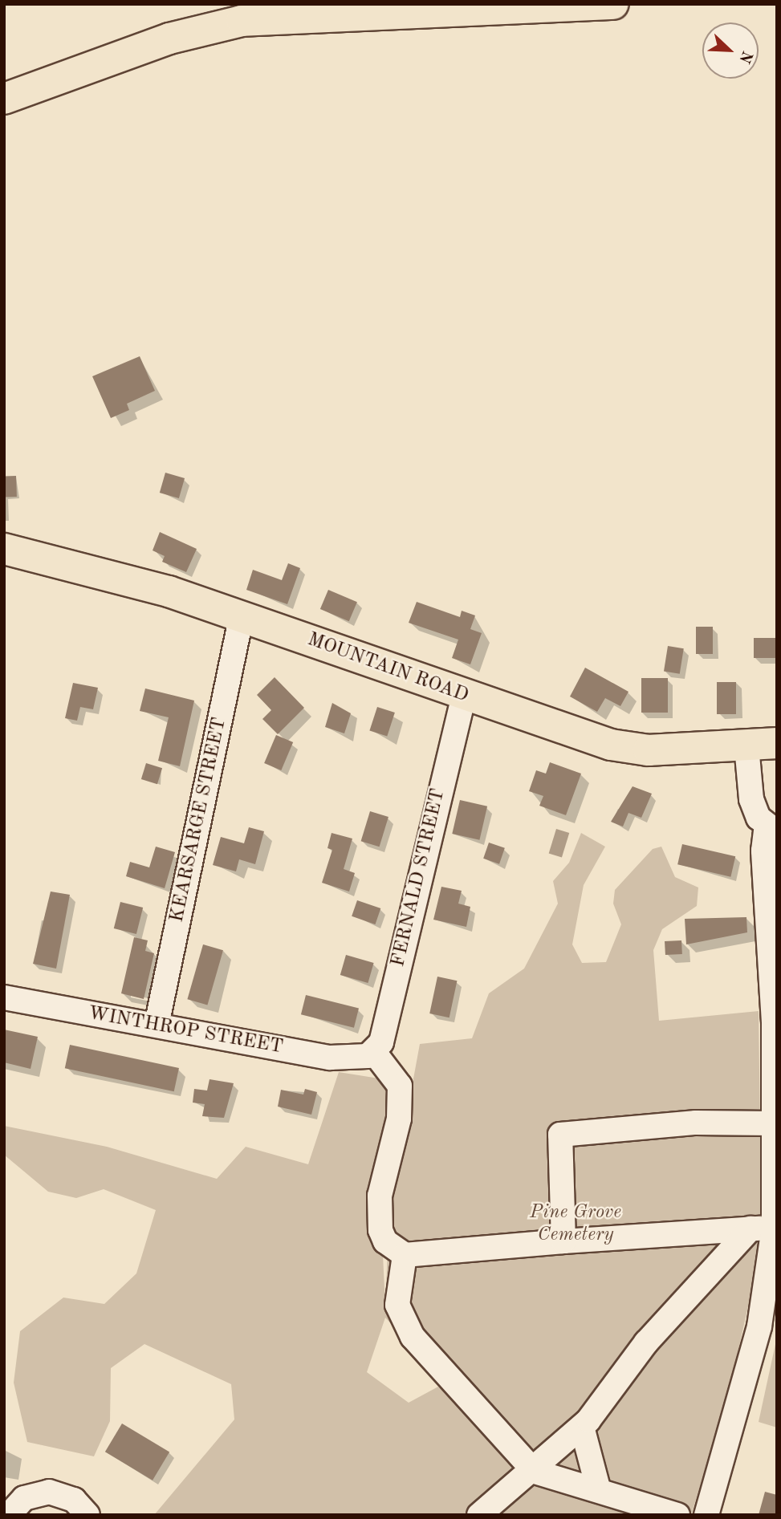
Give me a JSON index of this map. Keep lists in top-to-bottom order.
{
  "streets": {
    "main road": ["MOUNTAIN ROAD"],
    "street": ["KEARSARGE STREET", "FERNALD STREET", "WINTHROP STREET"]
  },
  "crossings": [
    ["MOUNTAIN ROAD", "KEARSARGE STREET"],
    ["MOUNTAIN ROAD", "FERNALD STREET"],
    ["KEARSARGE STREET", "WINTHROP STREET"],
    ["FERNALD STREET", "WINTHROP STREET"]
  ],
  "parks": ["Pine Grove Cemetery"],
  "north": "bottom right"
}
